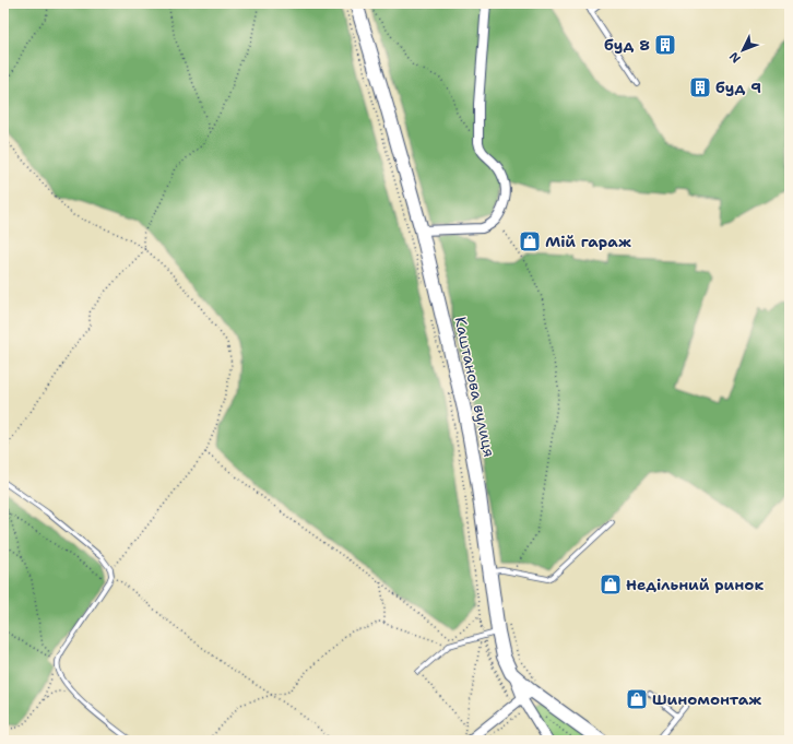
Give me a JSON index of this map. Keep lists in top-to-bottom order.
{
  "streets": {
    "main road": ["Каштанова вулиця"]
  },
  "places": {
    "building": ["буд 8", "буд 9"],
    "shop": ["Мій гараж", "Недільний ринок", "Шиномонтаж"]
  },
  "north": "bottom left"
}
